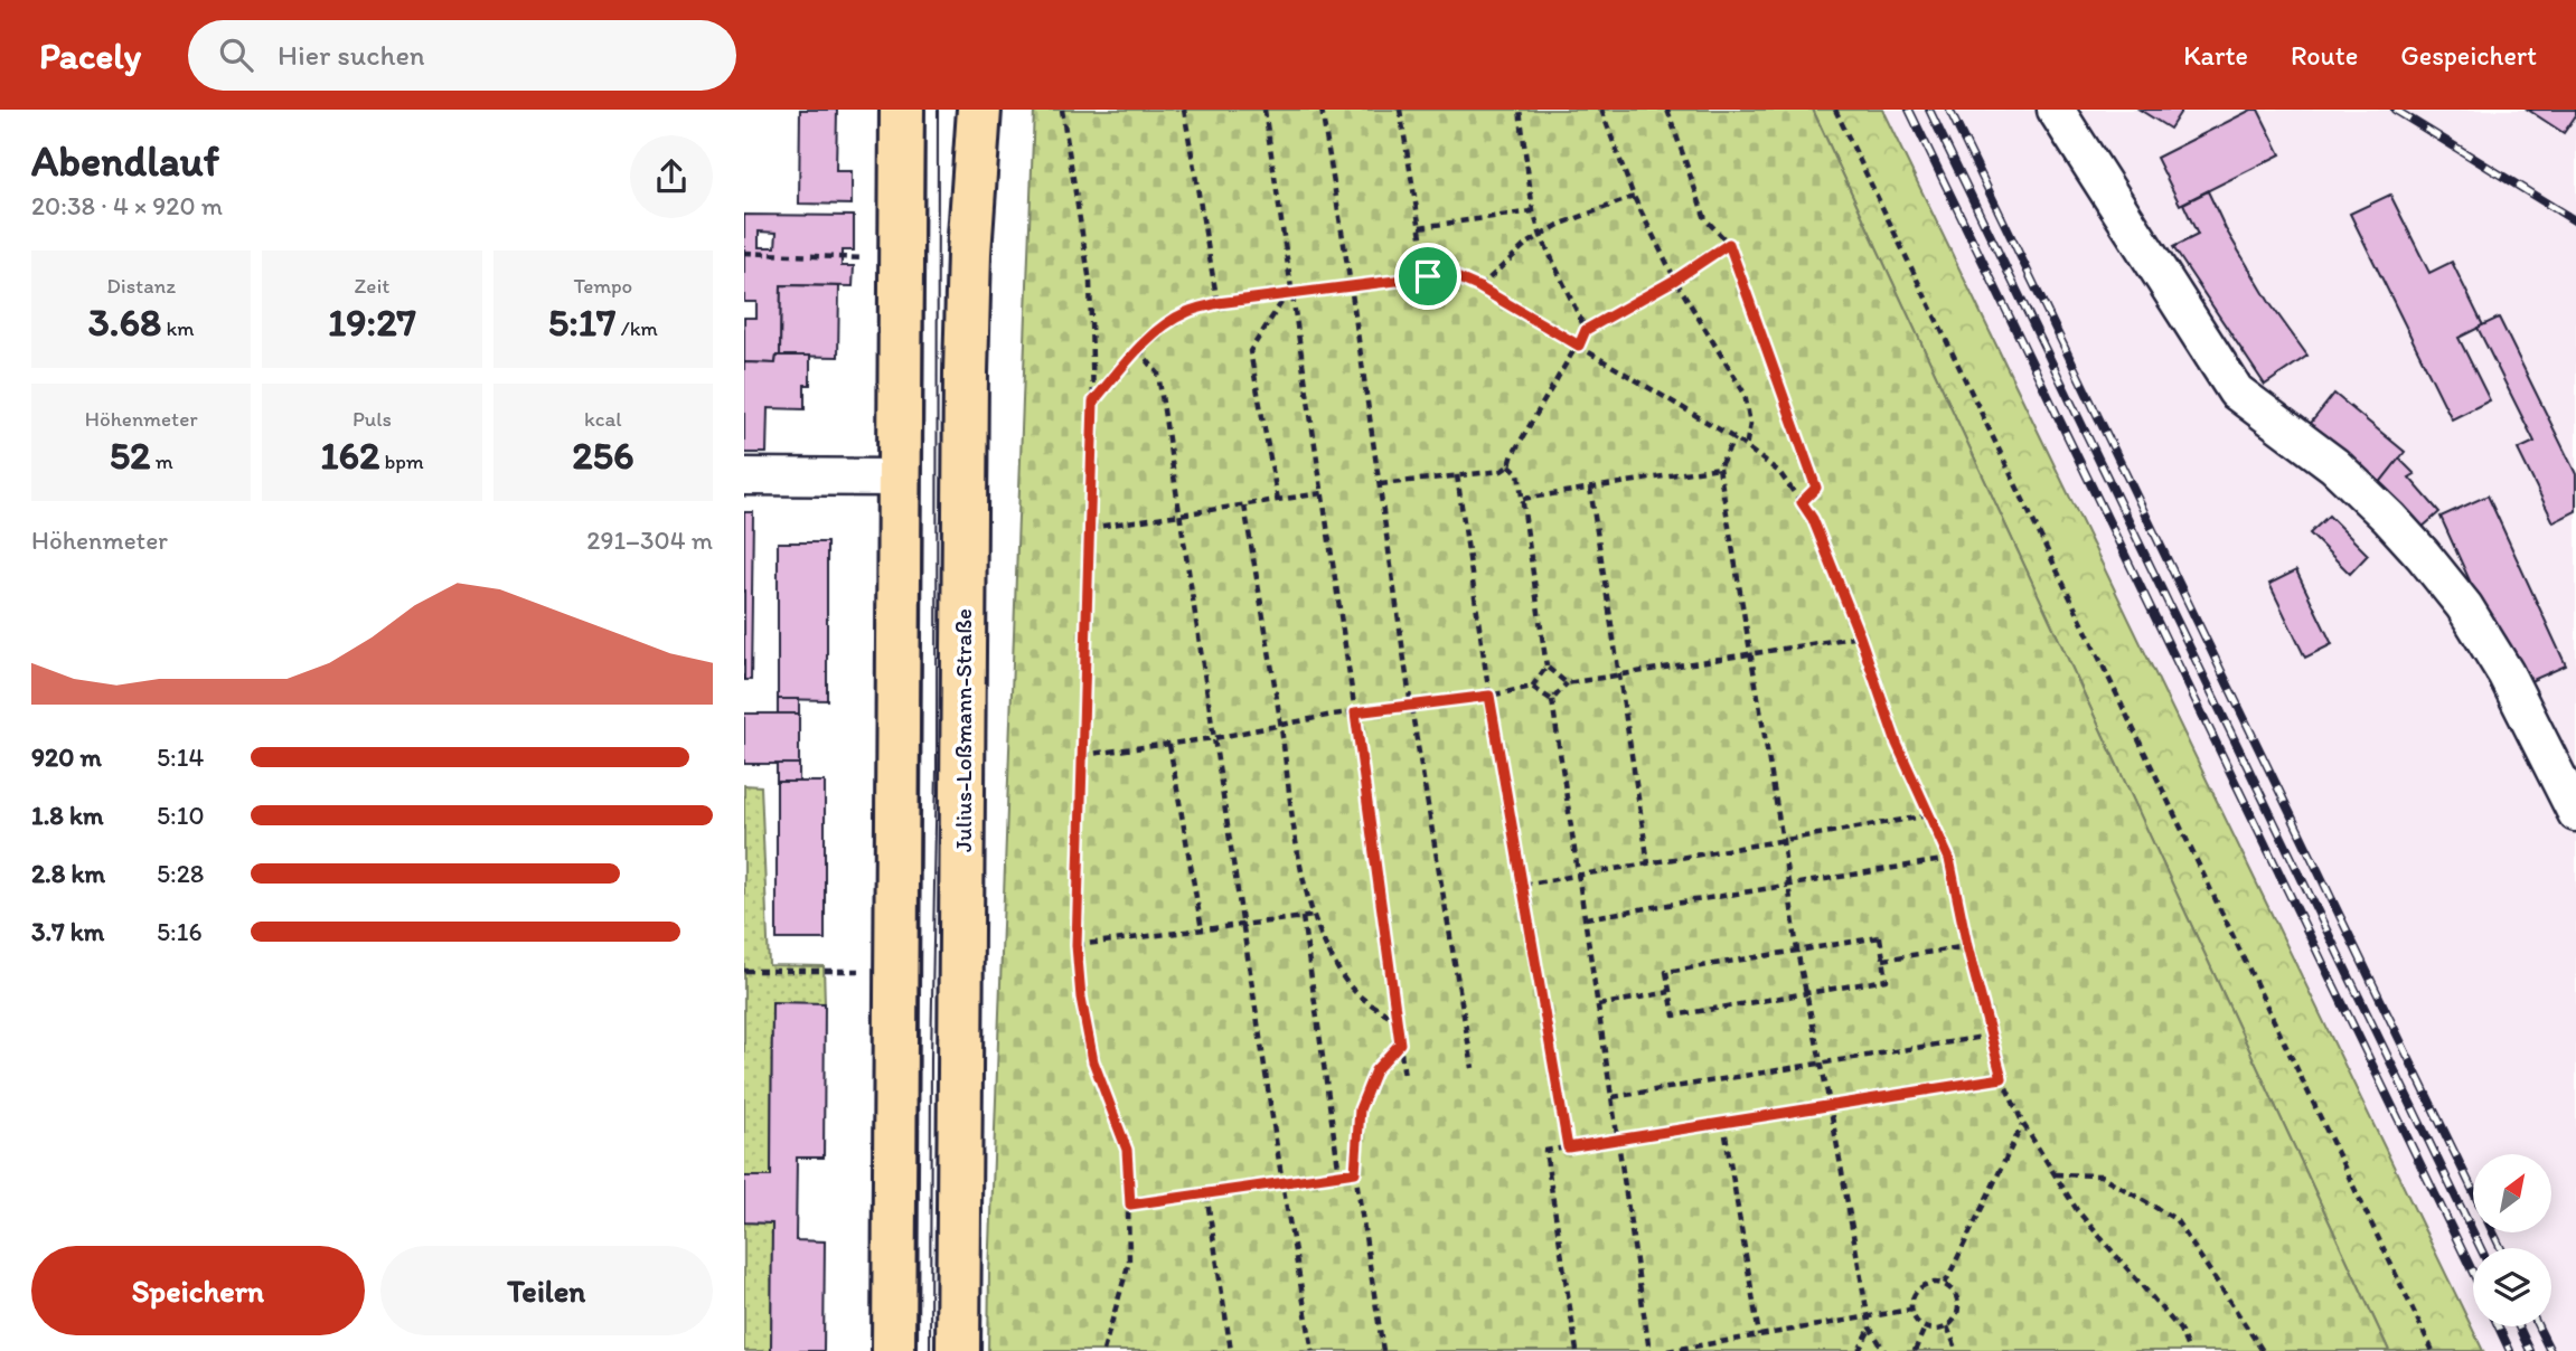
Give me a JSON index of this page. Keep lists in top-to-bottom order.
{
  "streets": {
    "main road": ["Julius-Loßmann-Straße"]
  },
  "north": "top right",
  "page": {
    "header": "Pacely",
    "search": "Hier suchen",
    "nav": ["Karte", "Route", "Gespeichert"],
    "heading": ["Abendlauf", "20:38 · 4 × 920 m"],
    "stats": [
      ["Distanz", "3.68 km"],
      ["Zeit", "19:27"],
      ["Tempo", "5:17 /km"],
      ["Höhenmeter", "52 m"],
      ["Puls", "162 bpm"],
      ["kcal", "256"]
    ],
    "chart": ["Höhenmeter", "291–304 m"],
    "list": [
      {
        "name": "920 m",
        "note": "5:14"
      },
      {
        "name": "1.8 km",
        "note": "5:10"
      },
      {
        "name": "2.8 km",
        "note": "5:28"
      },
      {
        "name": "3.7 km",
        "note": "5:16"
      }
    ],
    "buttons": ["Speichern", "Teilen"]
  }
}
